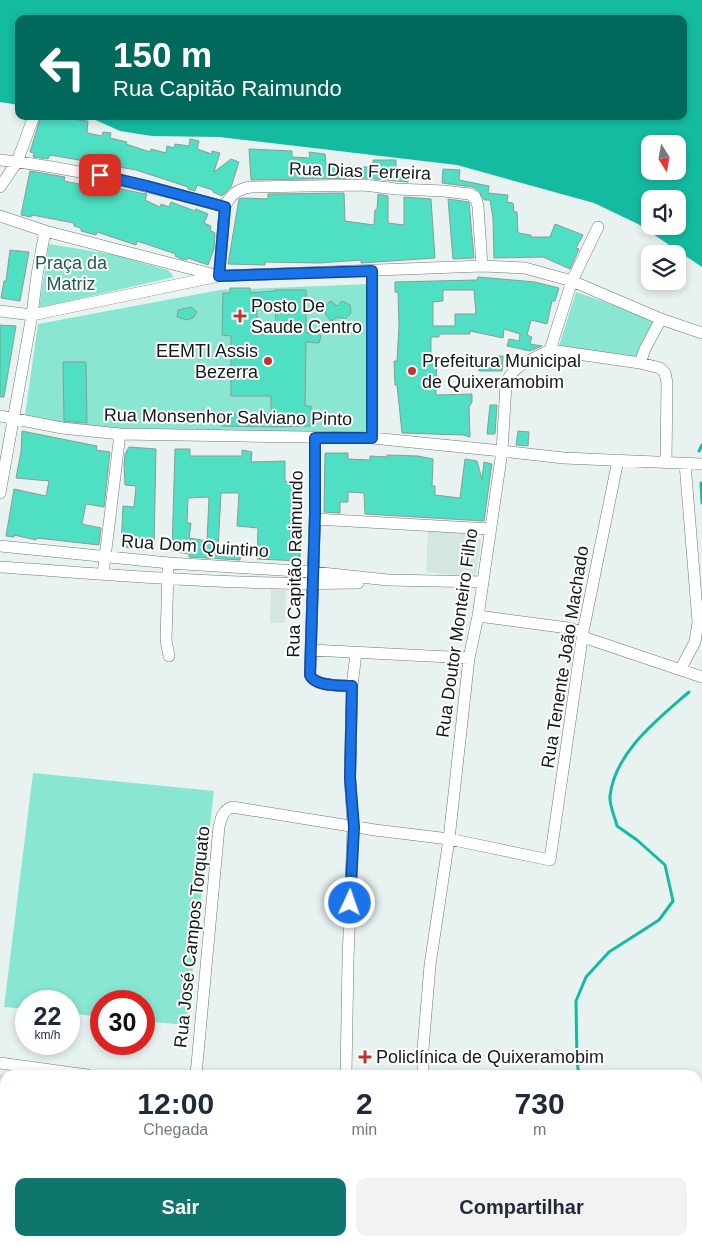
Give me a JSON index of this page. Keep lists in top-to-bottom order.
{
  "streets": {
    "street": [
      "Rua Dias Ferreira",
      "Rua Monsenhor Salviano Pinto",
      "Rua Dom Quintino",
      "Rua Capitão Raimundo",
      "Rua Doutor Monteiro Filho",
      "Rua Tenente João Machado",
      "Rua José Campos Torquato"
    ]
  },
  "crossings": [
    ["Rua Monsenhor Salviano Pinto", "Rua Capitão Raimundo"],
    ["Rua Monsenhor Salviano Pinto", "Rua Doutor Monteiro Filho"],
    ["Rua Monsenhor Salviano Pinto", "Rua Tenente João Machado"],
    ["Rua Dom Quintino", "Rua Capitão Raimundo"],
    ["Rua Dom Quintino", "Rua Doutor Monteiro Filho"],
    ["Rua Doutor Monteiro Filho", "Rua Tenente João Machado"]
  ],
  "parks": ["Praça da Matriz"],
  "places": {
    "health": ["Posto De Saude Centro", "Policlínica de Quixeramobim"],
    "other": ["EEMTI Assis Bezerra", "Prefeitura Municipal de Quixeramobim"]
  },
  "north": "bottom",
  "page": {
    "turn": ["150 m", "Rua Capitão Raimundo"],
    "speed": "22 km/h",
    "limit": "30",
    "eta": [
      "12:00",
      "Chegada",
      "2",
      "min",
      "730",
      "m"
    ],
    "buttons": ["Sair", "Compartilhar"]
  }
}
